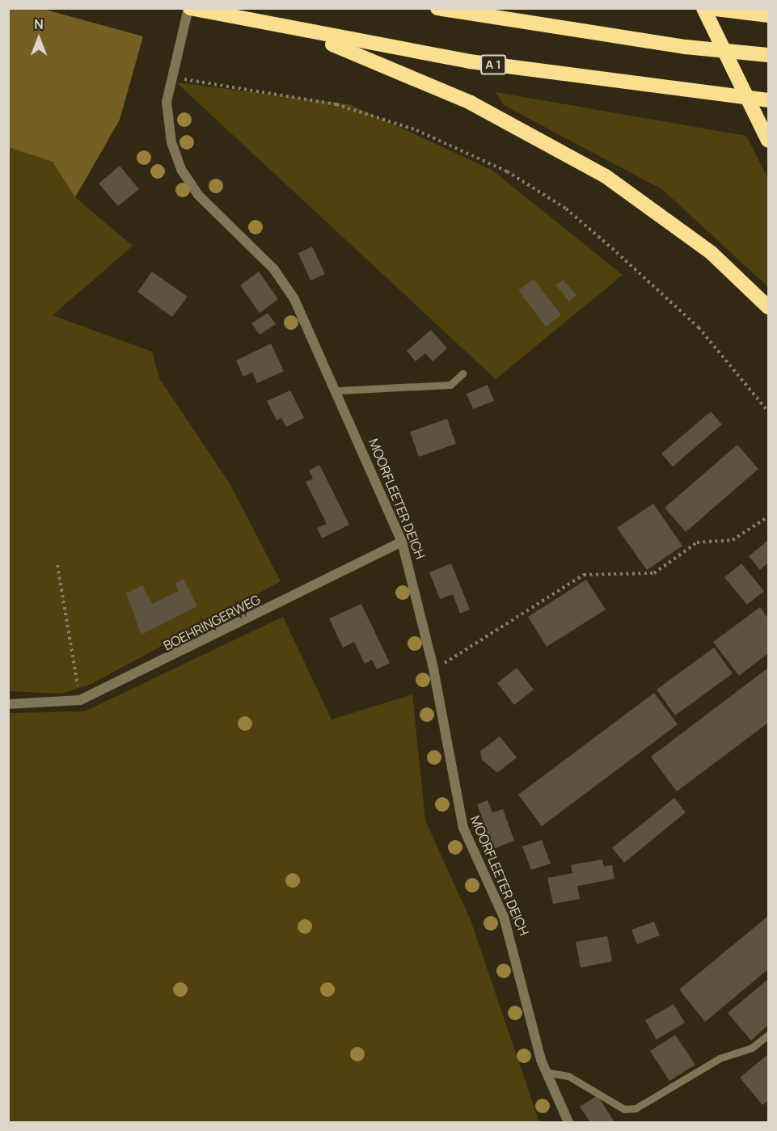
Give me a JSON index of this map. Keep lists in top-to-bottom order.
{
  "streets": {
    "highway": ["A 1"],
    "street": ["MOORFLEETER DEICH", "BOEHRINGERWEG"]
  },
  "crossings": [
    ["A 1", "MOORFLEETER DEICH"],
    ["MOORFLEETER DEICH", "BOEHRINGERWEG"]
  ],
  "north": "top"
}
